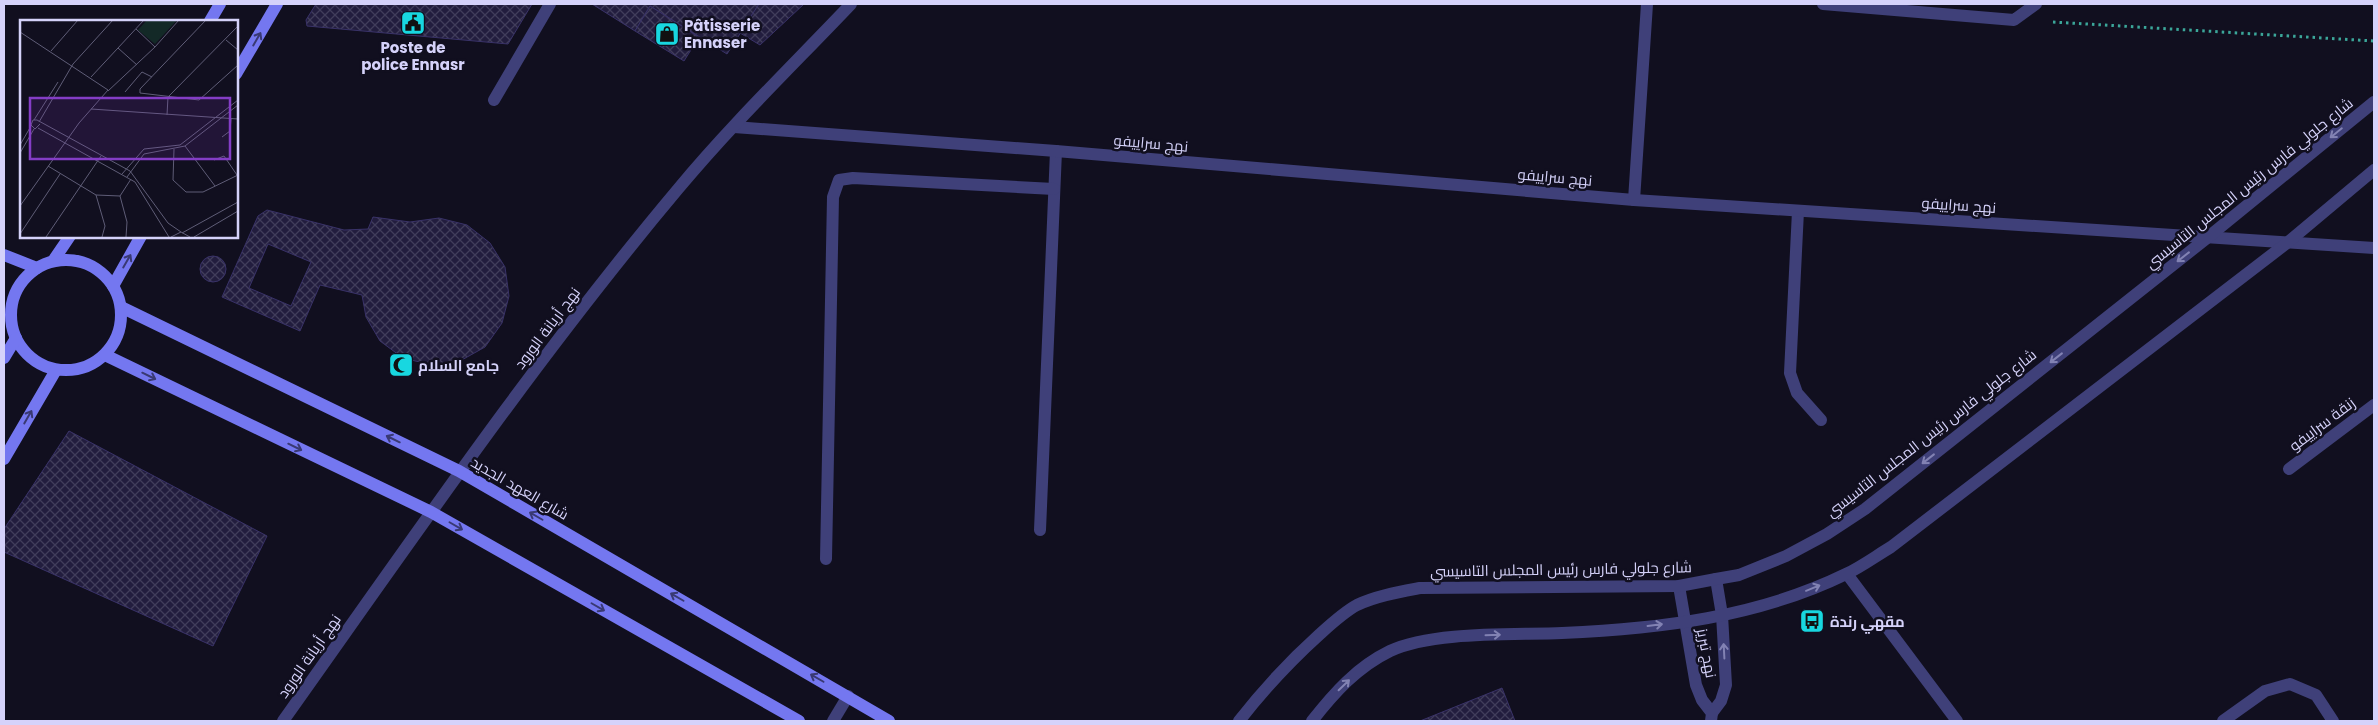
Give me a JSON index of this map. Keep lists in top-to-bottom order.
{
  "streets": {
    "main road": ["شارع العهد الجديد"],
    "street": [
      "نهج سراييفو",
      "شارع جلولي فارس رئيس المجلس التاسيسي",
      "نهج أريانة الورود",
      "زنقة سراييفو",
      "نهج تبريز"
    ]
  },
  "crossings": [
    ["نهج سراييفو", "شارع جلولي فارس رئيس المجلس التاسيسي"],
    ["نهج سراييفو", "نهج أريانة الورود"],
    ["شارع جلولي فارس رئيس المجلس التاسيسي", "نهج تبريز"],
    ["نهج أريانة الورود", "شارع العهد الجديد"]
  ],
  "places": {
    "public building": ["Poste de police Ennasr"],
    "shop": ["Pâtisserie Ennaser"],
    "mosque": ["جامع السلام"],
    "bus stop": ["مقهي رندة"]
  }
}
